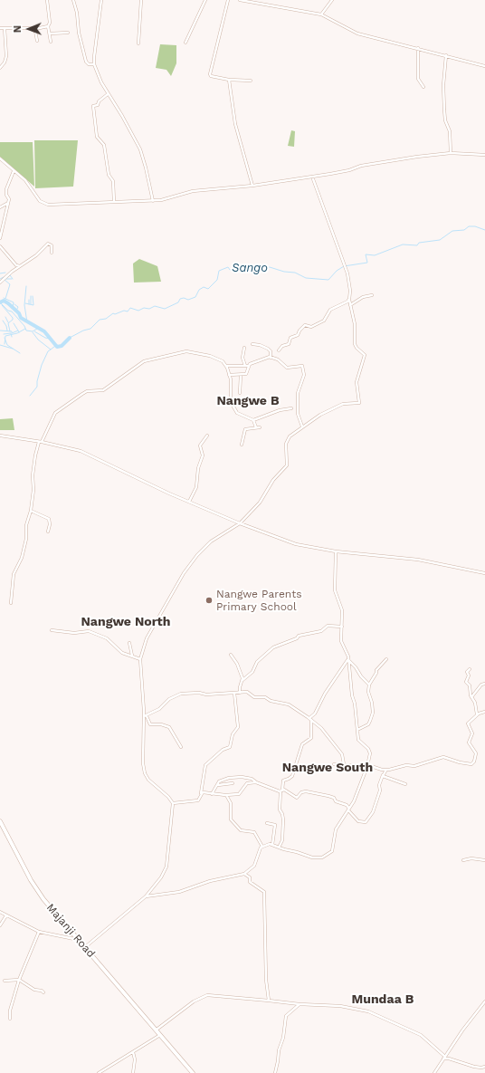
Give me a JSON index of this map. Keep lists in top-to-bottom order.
{
  "streets": {
    "main road": ["Majanji Road"]
  },
  "districts": [
    "Nangwe B",
    "Nangwe North",
    "Nangwe South",
    "Mundaa B"
  ],
  "water": ["Sango"],
  "places": ["Nangwe Parents Primary School"],
  "north": "left"
}
